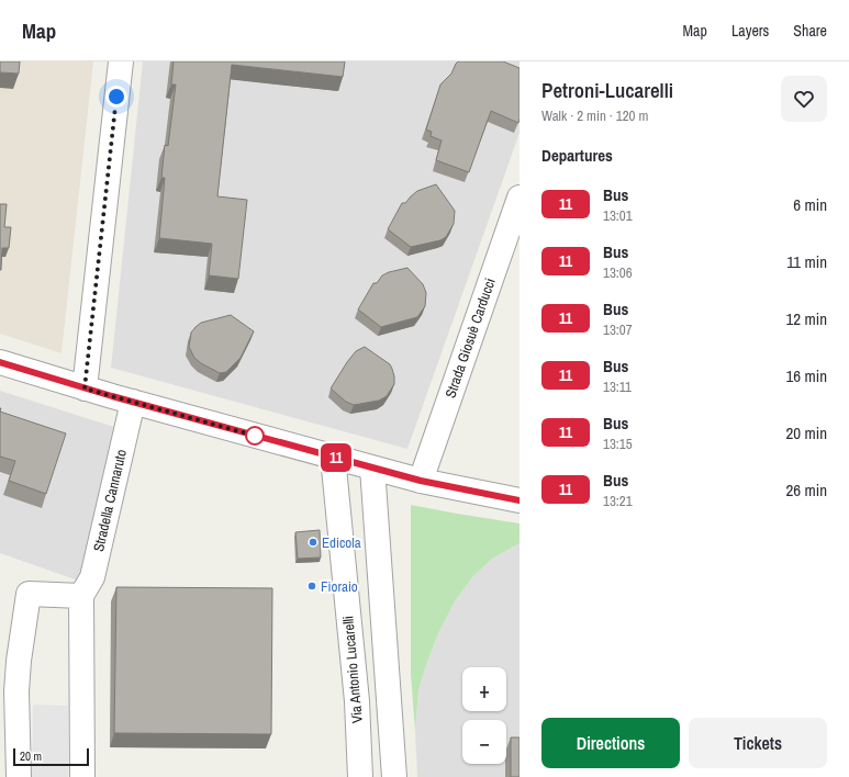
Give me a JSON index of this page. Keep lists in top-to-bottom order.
{
  "streets": {
    "street": ["Strada Giosuè Carducci", "Stradella Cannaruto", "Via Antonio Lucarelli"]
  },
  "places": ["Edicola", "Fioraio"],
  "lines": ["bus line 11"],
  "scale_bar": "20 m",
  "page": {
    "header": "Map",
    "nav": ["Map", "Layers", "Share"],
    "on_map": "11",
    "heading": [
      ["Petroni-Lucarelli", "Walk · 2 min · 120 m"],
      "Departures"
    ],
    "list": [
      {
        "mark": "11",
        "name": "Bus",
        "note": "13:01",
        "value": "6 min"
      },
      {
        "mark": "11",
        "name": "Bus",
        "note": "13:06",
        "value": "11 min"
      },
      {
        "mark": "11",
        "name": "Bus",
        "note": "13:07",
        "value": "12 min"
      },
      {
        "mark": "11",
        "name": "Bus",
        "note": "13:11",
        "value": "16 min"
      },
      {
        "mark": "11",
        "name": "Bus",
        "note": "13:15",
        "value": "20 min"
      },
      {
        "mark": "11",
        "name": "Bus",
        "note": "13:21",
        "value": "26 min"
      }
    ],
    "map_buttons": ["+", "−"],
    "buttons": ["Directions", "Tickets"],
    "scale": "20 m"
  }
}
